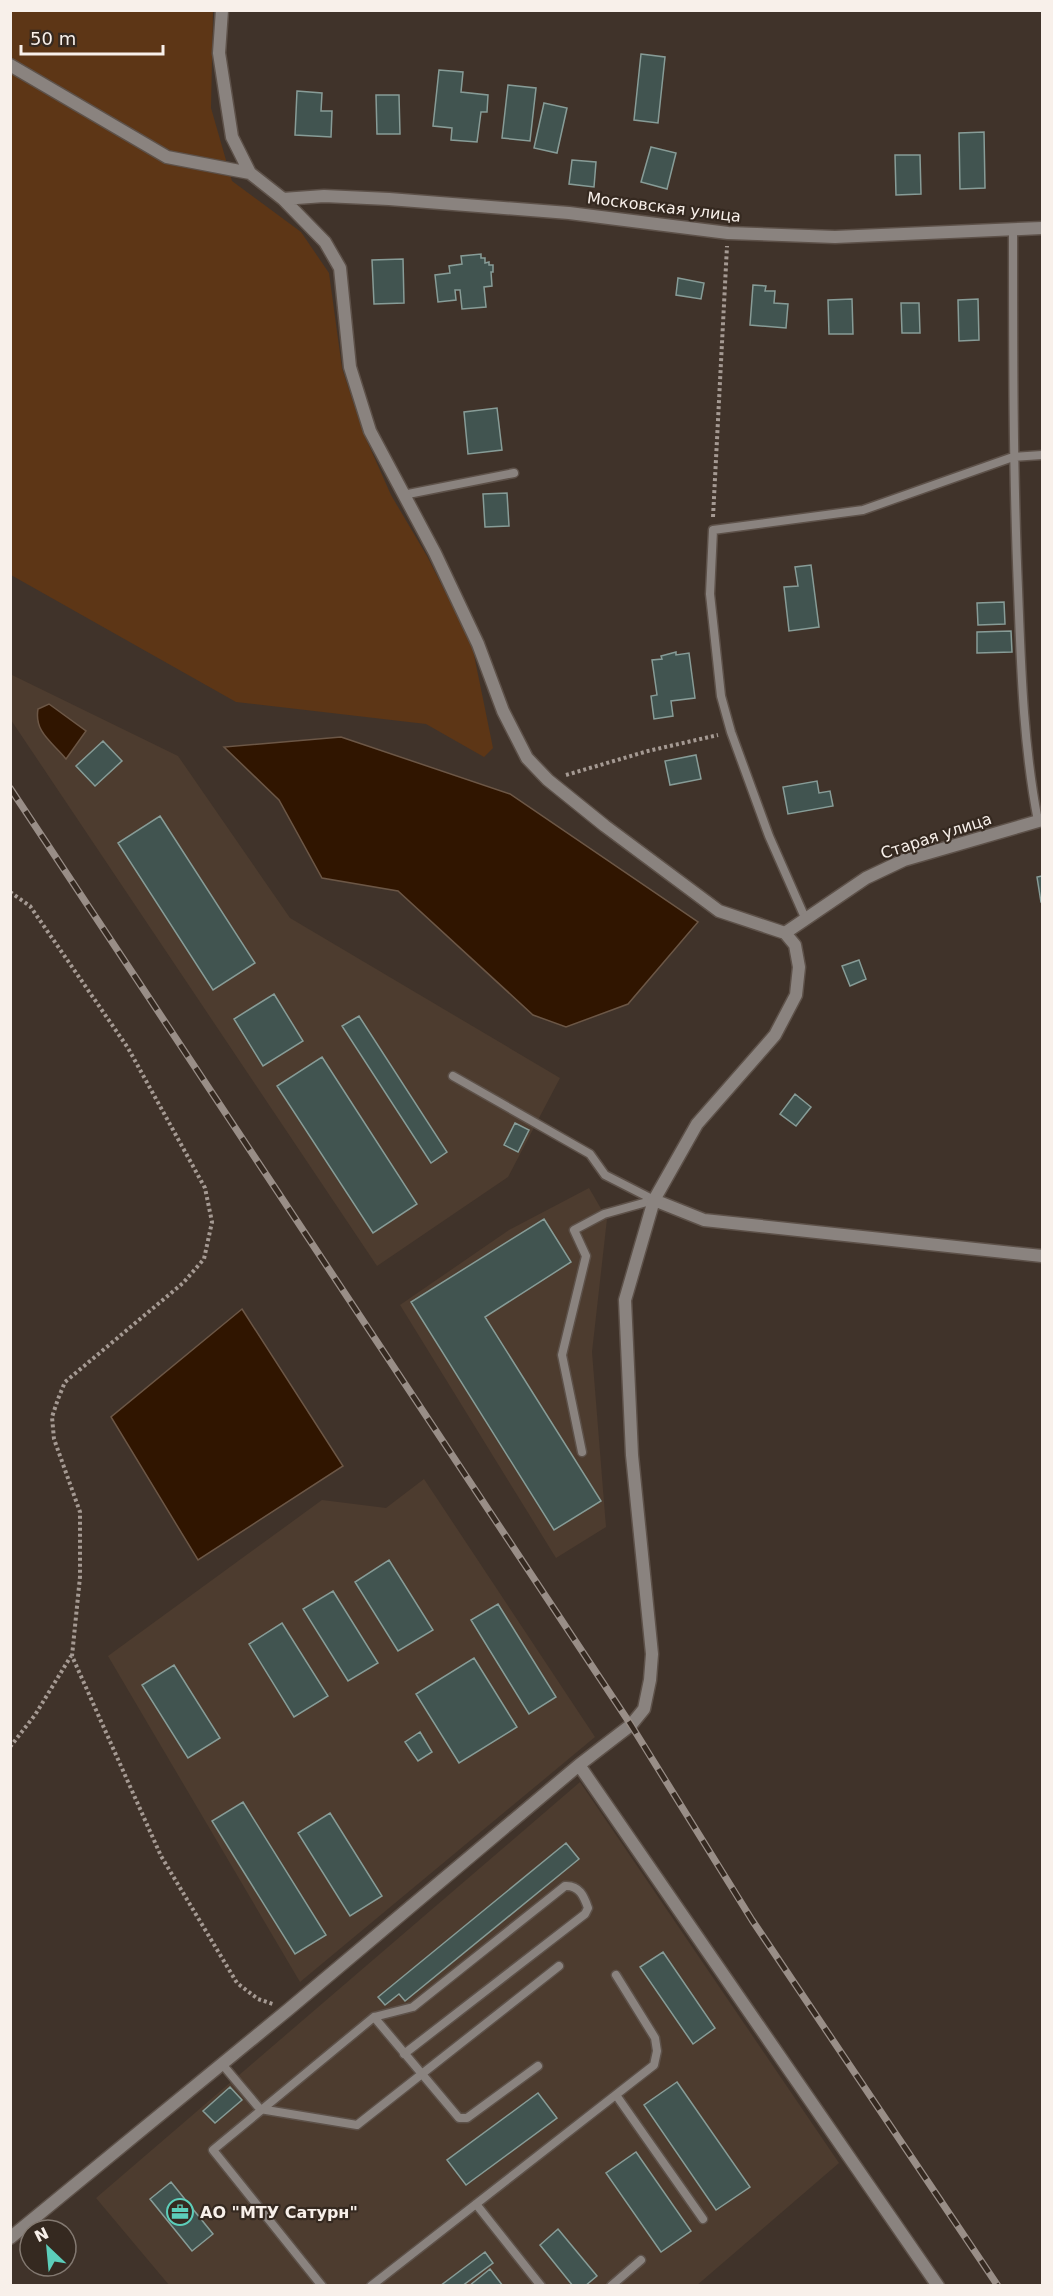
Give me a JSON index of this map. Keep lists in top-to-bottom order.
{
  "streets": {
    "street": ["Московская улица", "Старая улица"]
  },
  "places": {
    "office": ["АО \"МТУ Сатурн\""]
  },
  "scale_bar": "50 m",
  "north": "top left"
}
